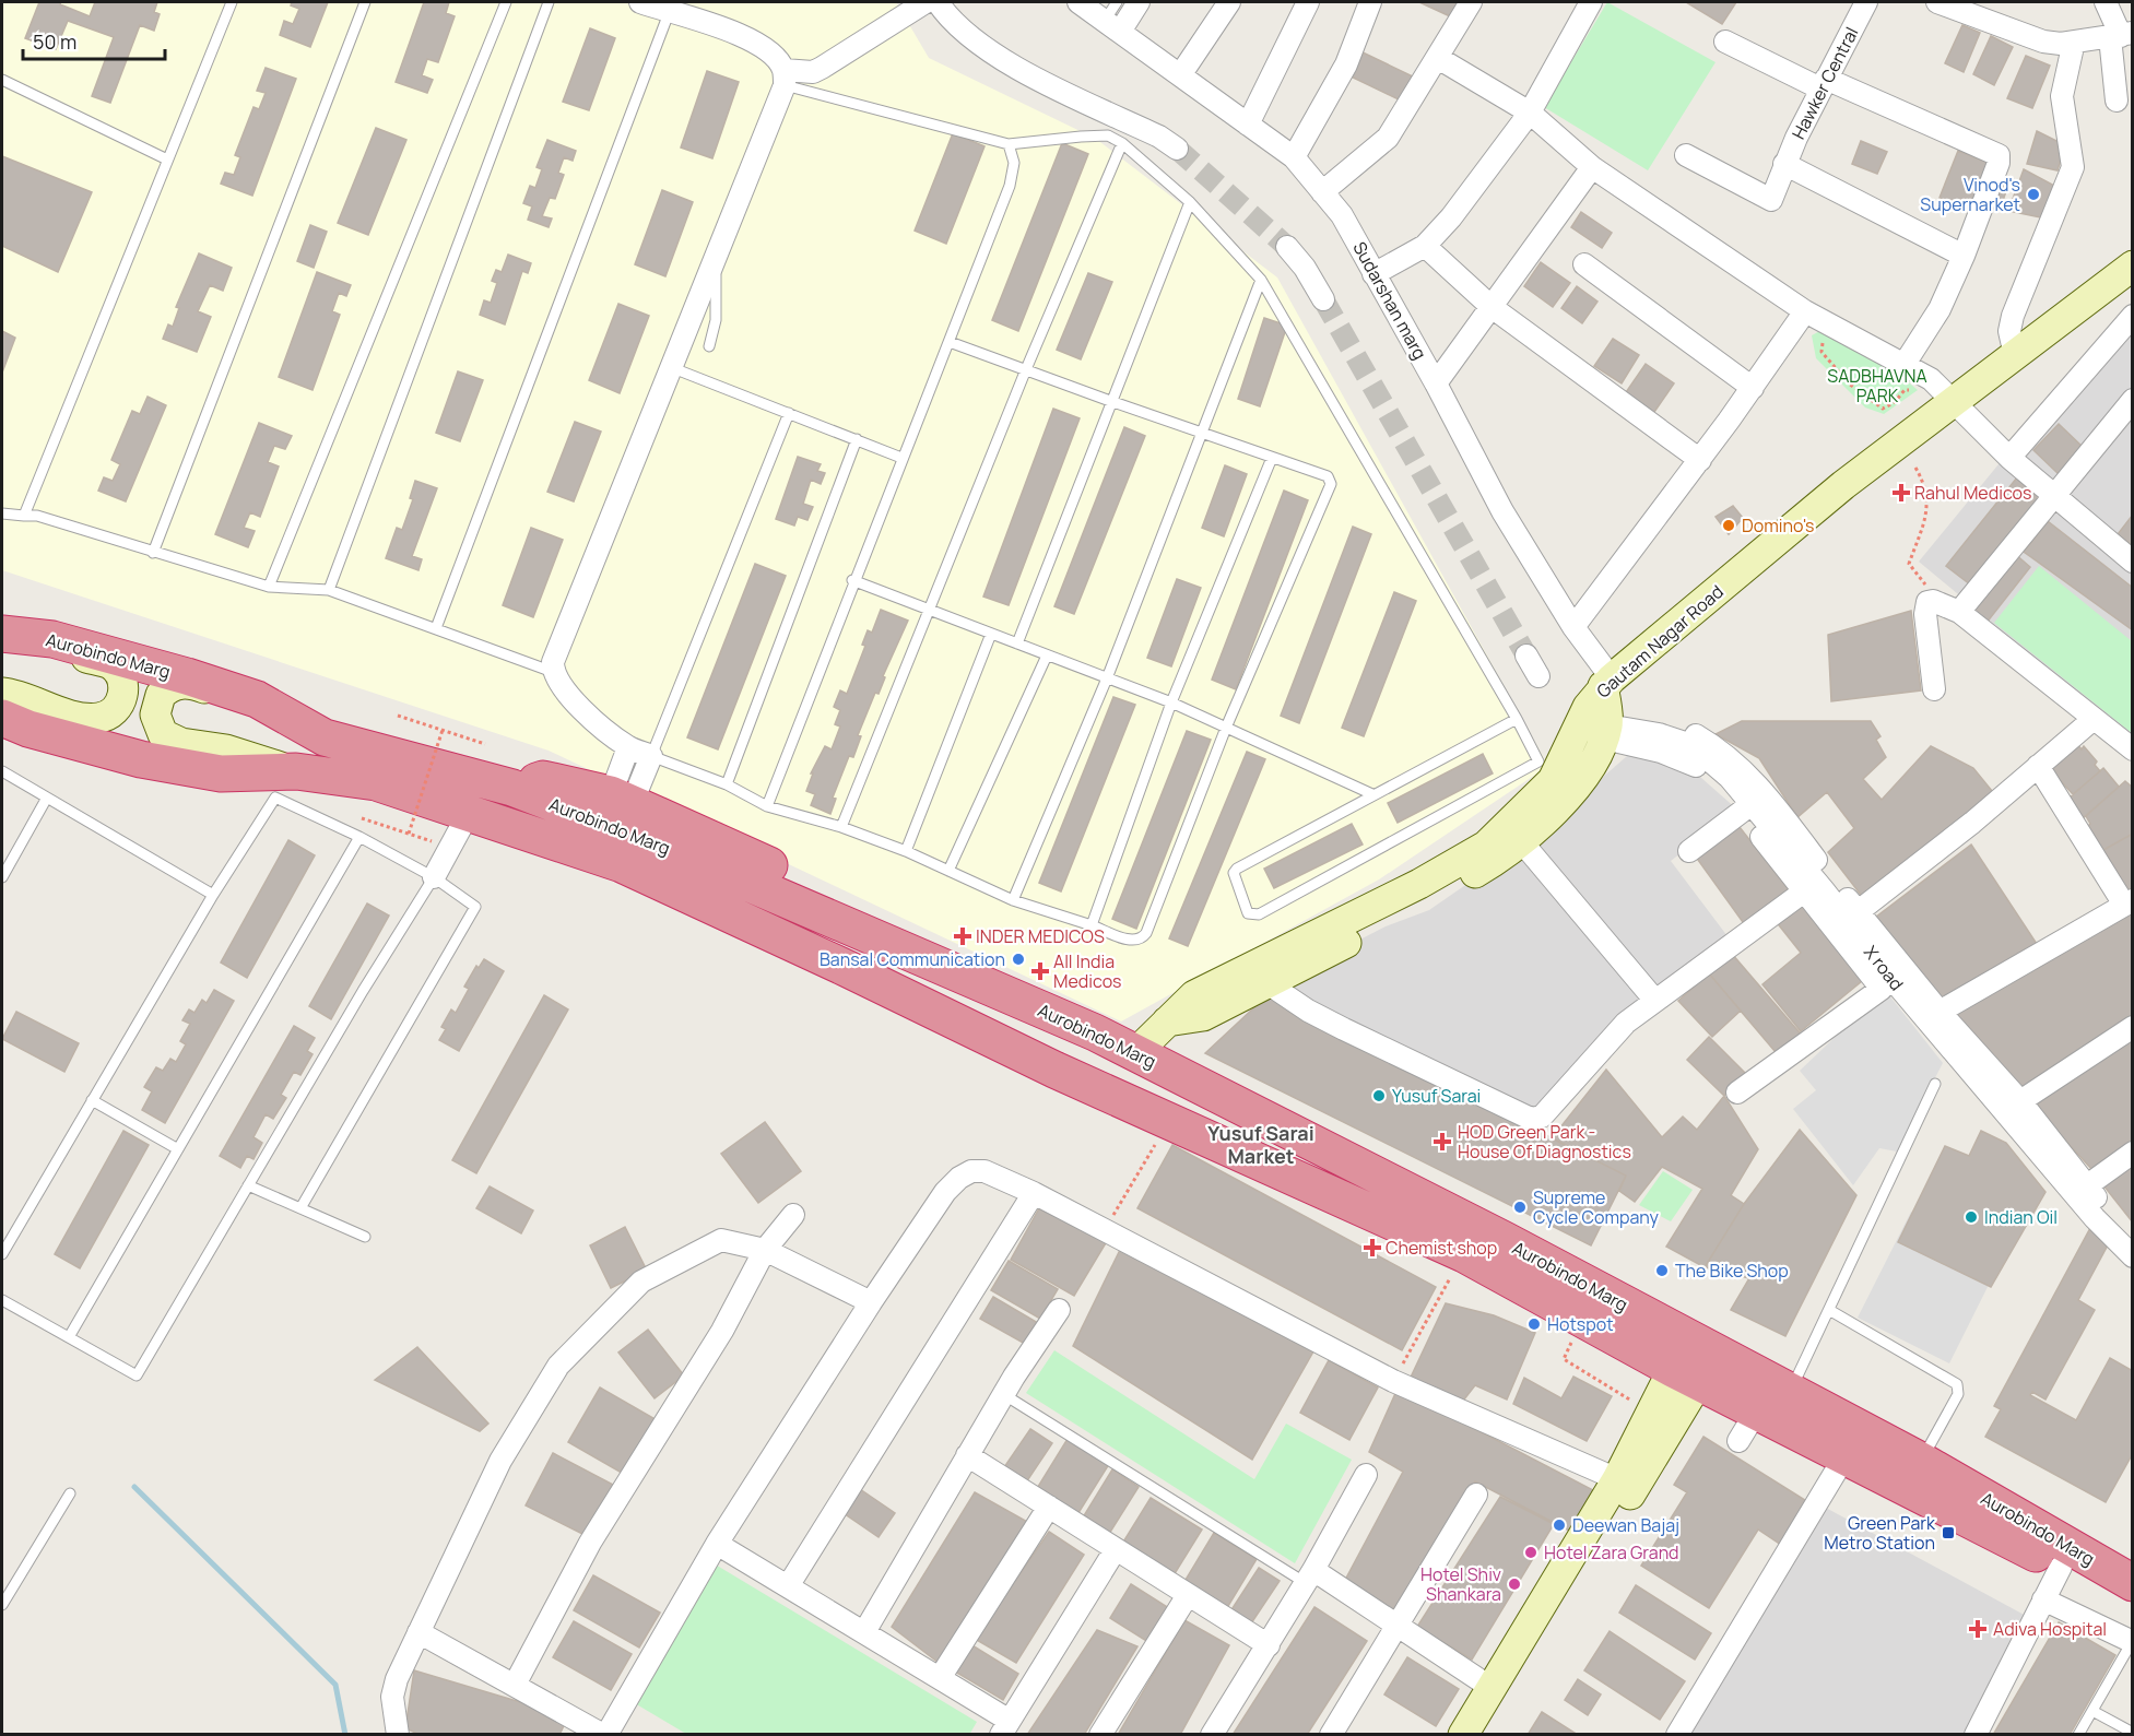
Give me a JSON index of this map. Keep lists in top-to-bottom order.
{
  "streets": {
    "highway": ["Aurobindo Marg"],
    "street": [
      "Hawker Central",
      "Sudarshan marg",
      "Gautam Nagar Road",
      "X road"
    ]
  },
  "crossings": [
    ["Sudarshan marg", "Gautam Nagar Road"],
    ["Gautam Nagar Road", "Aurobindo Marg"]
  ],
  "districts": ["Yusuf Sarai Market"],
  "parks": ["SADBHAVNA PARK"],
  "places": {
    "other": [
      "Vinod's Supernarket",
      "Domino's",
      "Bansal Communication",
      "Yusuf Sarai",
      "Supreme Cycle Company",
      "Indian Oil",
      "The Bike Shop",
      "Hotspot",
      "Deewan Bajaj",
      "Hotel Zara Grand",
      "Hotel Shiv Shankara"
    ],
    "health": [
      "Rahul Medicos",
      "INDER MEDICOS",
      "All India Medicos",
      "HOD Green Park - House Of Diagnostics",
      "Chemist shop",
      "Adiva Hospital"
    ],
    "transit": ["Green Park Metro Station"]
  },
  "scale_bar": "50 m"
}
